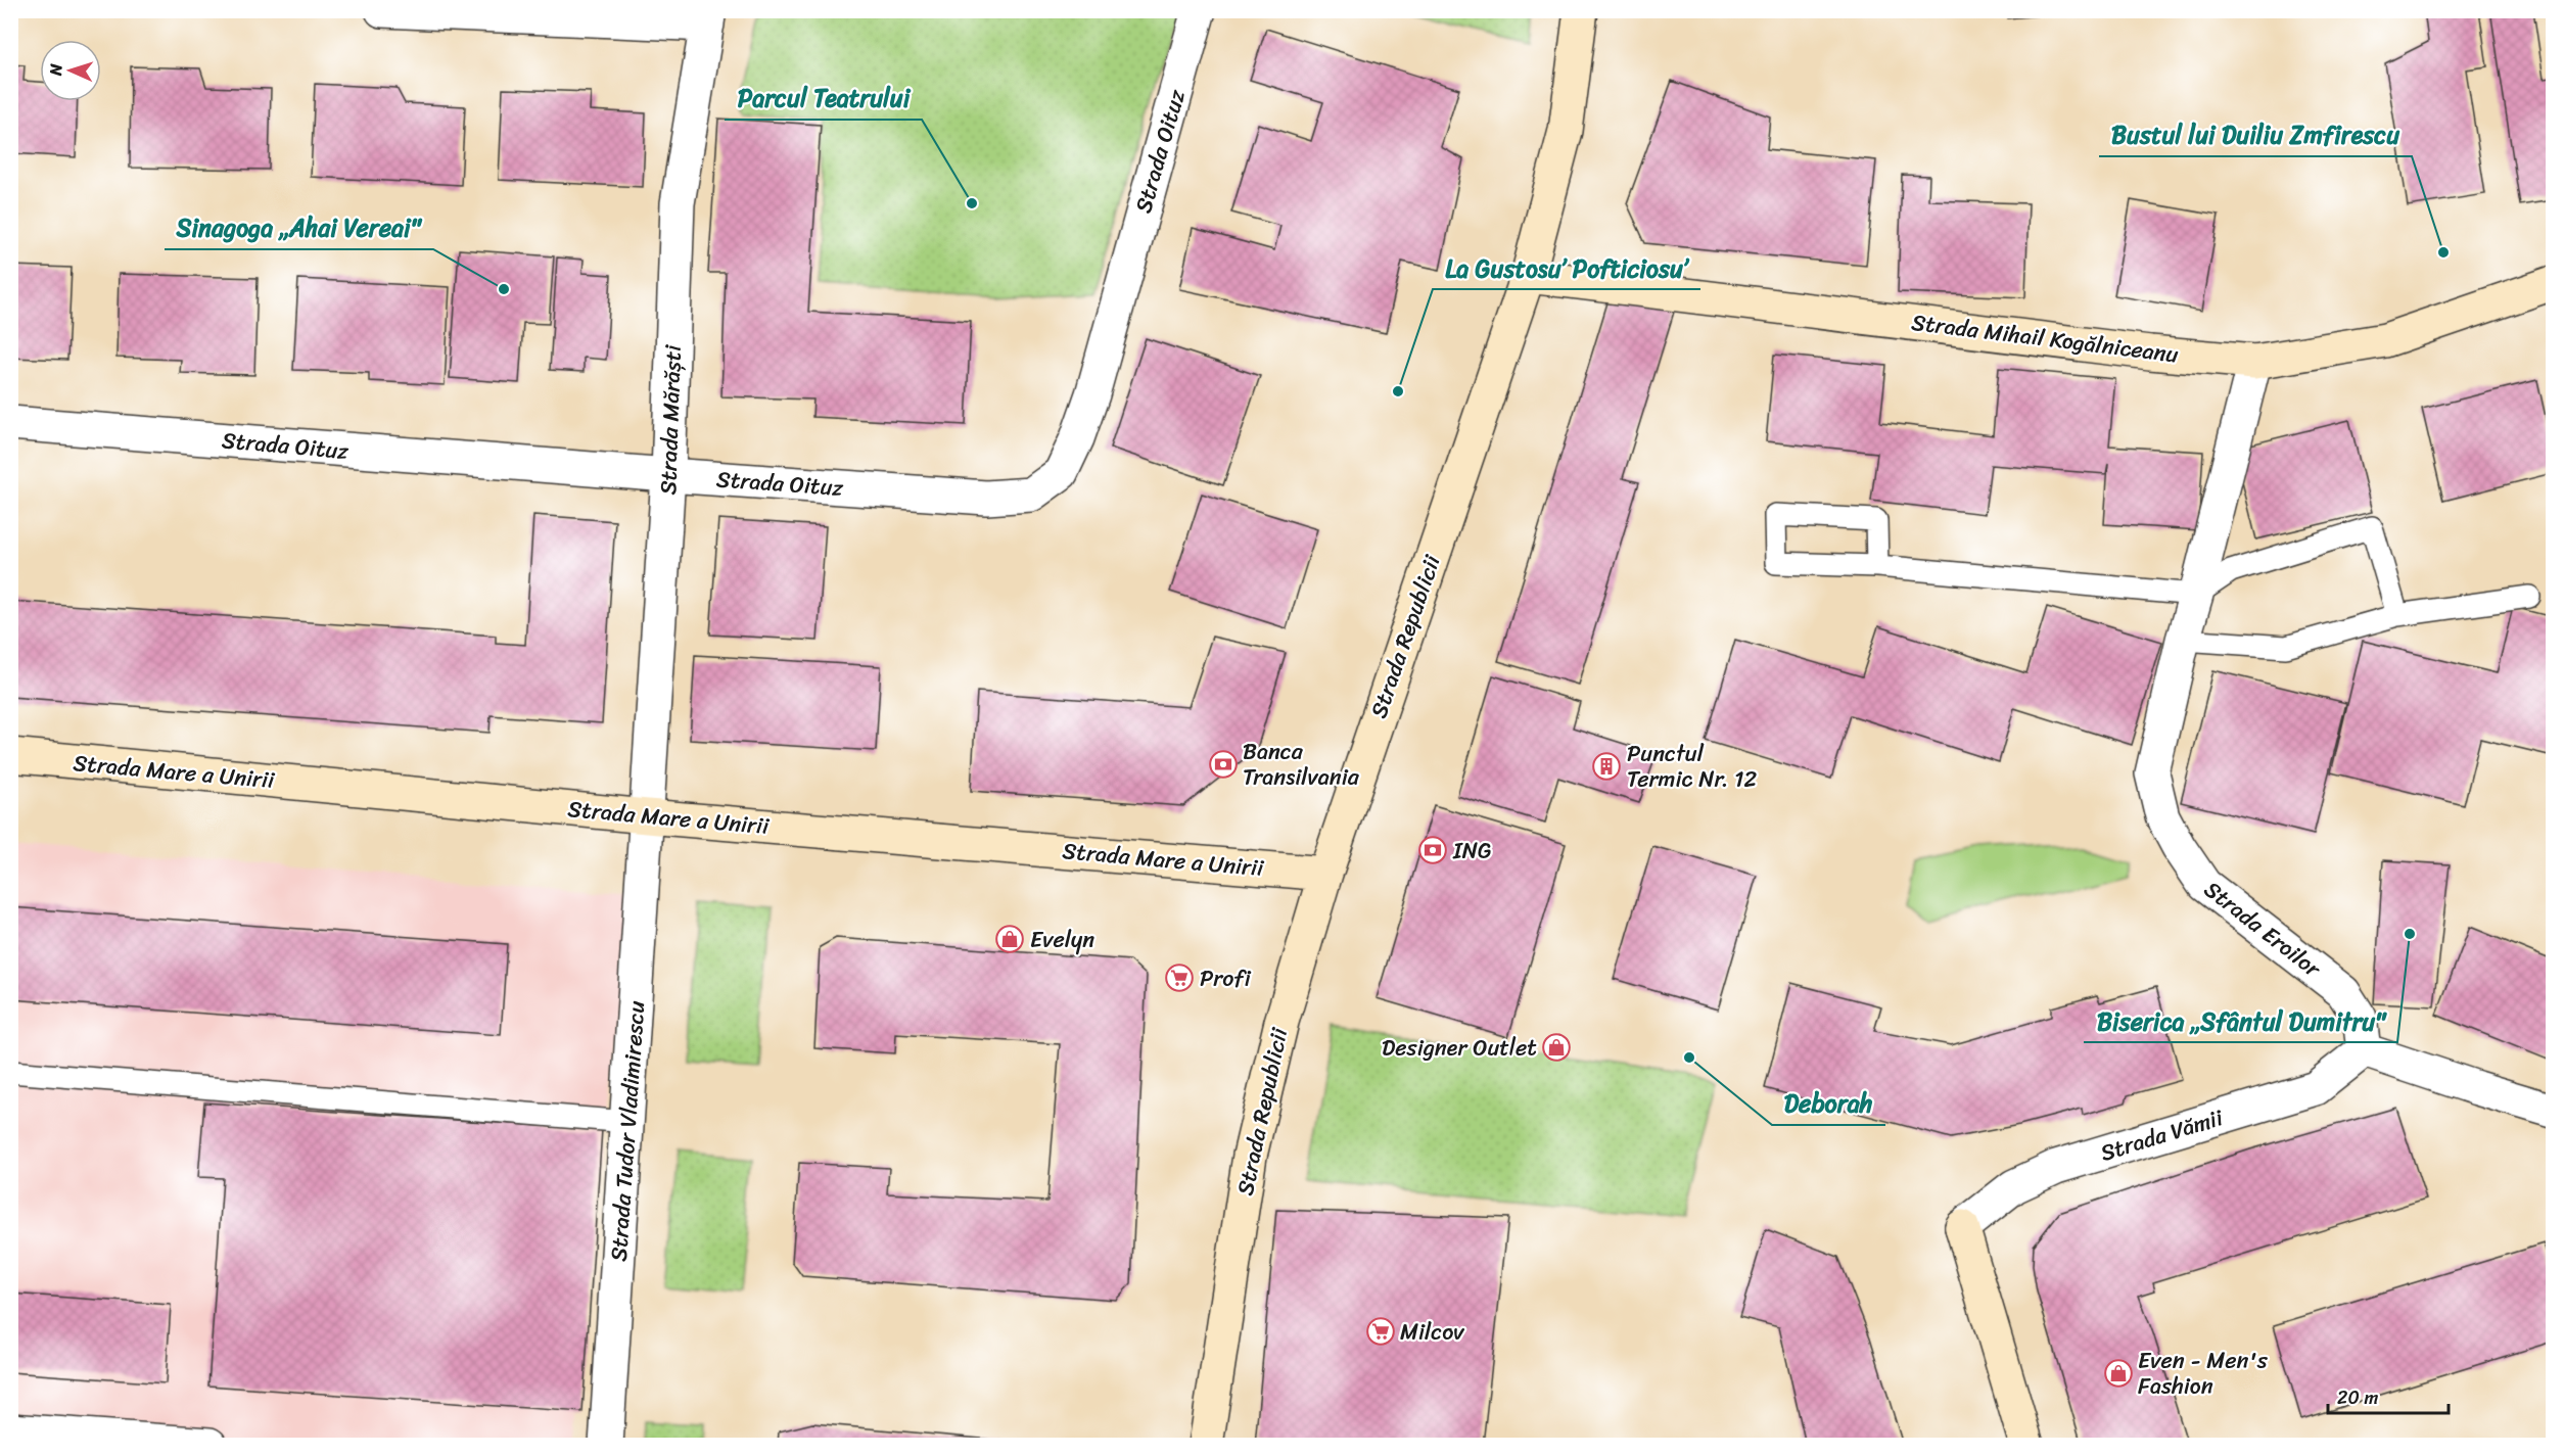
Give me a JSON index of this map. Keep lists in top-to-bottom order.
{
  "streets": {
    "main road": ["Strada Mihail Kogălniceanu", "Strada Republicii", "Strada Mare a Unirii"],
    "street": [
      "Strada Oituz",
      "Strada Mărăști",
      "Strada Eroilor",
      "Strada Tudor Vladimirescu",
      "Strada Vămii"
    ]
  },
  "crossings": [
    ["Strada Oituz", "Strada Mărăști"],
    ["Strada Mihail Kogălniceanu", "Strada Republicii"],
    ["Strada Mihail Kogălniceanu", "Strada Eroilor"],
    ["Strada Mărăști", "Strada Mare a Unirii"],
    ["Strada Mărăști", "Strada Tudor Vladimirescu"],
    ["Strada Republicii", "Strada Mare a Unirii"],
    ["Strada Mare a Unirii", "Strada Tudor Vladimirescu"],
    ["Strada Eroilor", "Strada Vămii"]
  ],
  "places": {
    "other": [
      "Parcul Teatrului",
      "Bustul lui Duiliu Zmfirescu",
      "Sinagoga „Ahai Vereai\"",
      "La Gustosu’ Pofticiosu’",
      "Biserica „Sfântul Dumitru\"",
      "Deborah"
    ],
    "bank": ["Banca Transilvania", "ING"],
    "building": ["Punctul Termic Nr. 12"],
    "shop": ["Evelyn", "Designer Outlet", "Even - Men's Fashion"],
    "supermarket": ["Profi", "Milcov"]
  },
  "scale_bar": "20 m",
  "north": "left"
}
